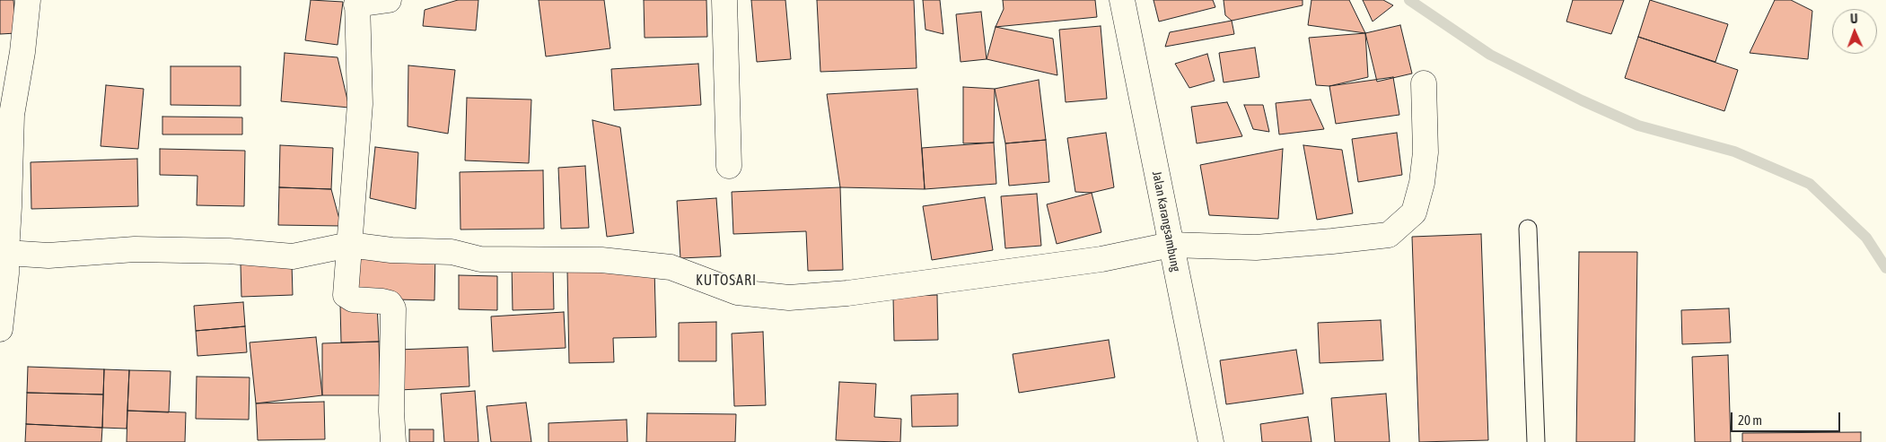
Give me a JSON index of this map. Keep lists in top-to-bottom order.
{
  "streets": {
    "street": ["Jalan Karangsambung"]
  },
  "districts": ["KUTOSARI"],
  "scale_bar": "20 m",
  "north": "top"
}
